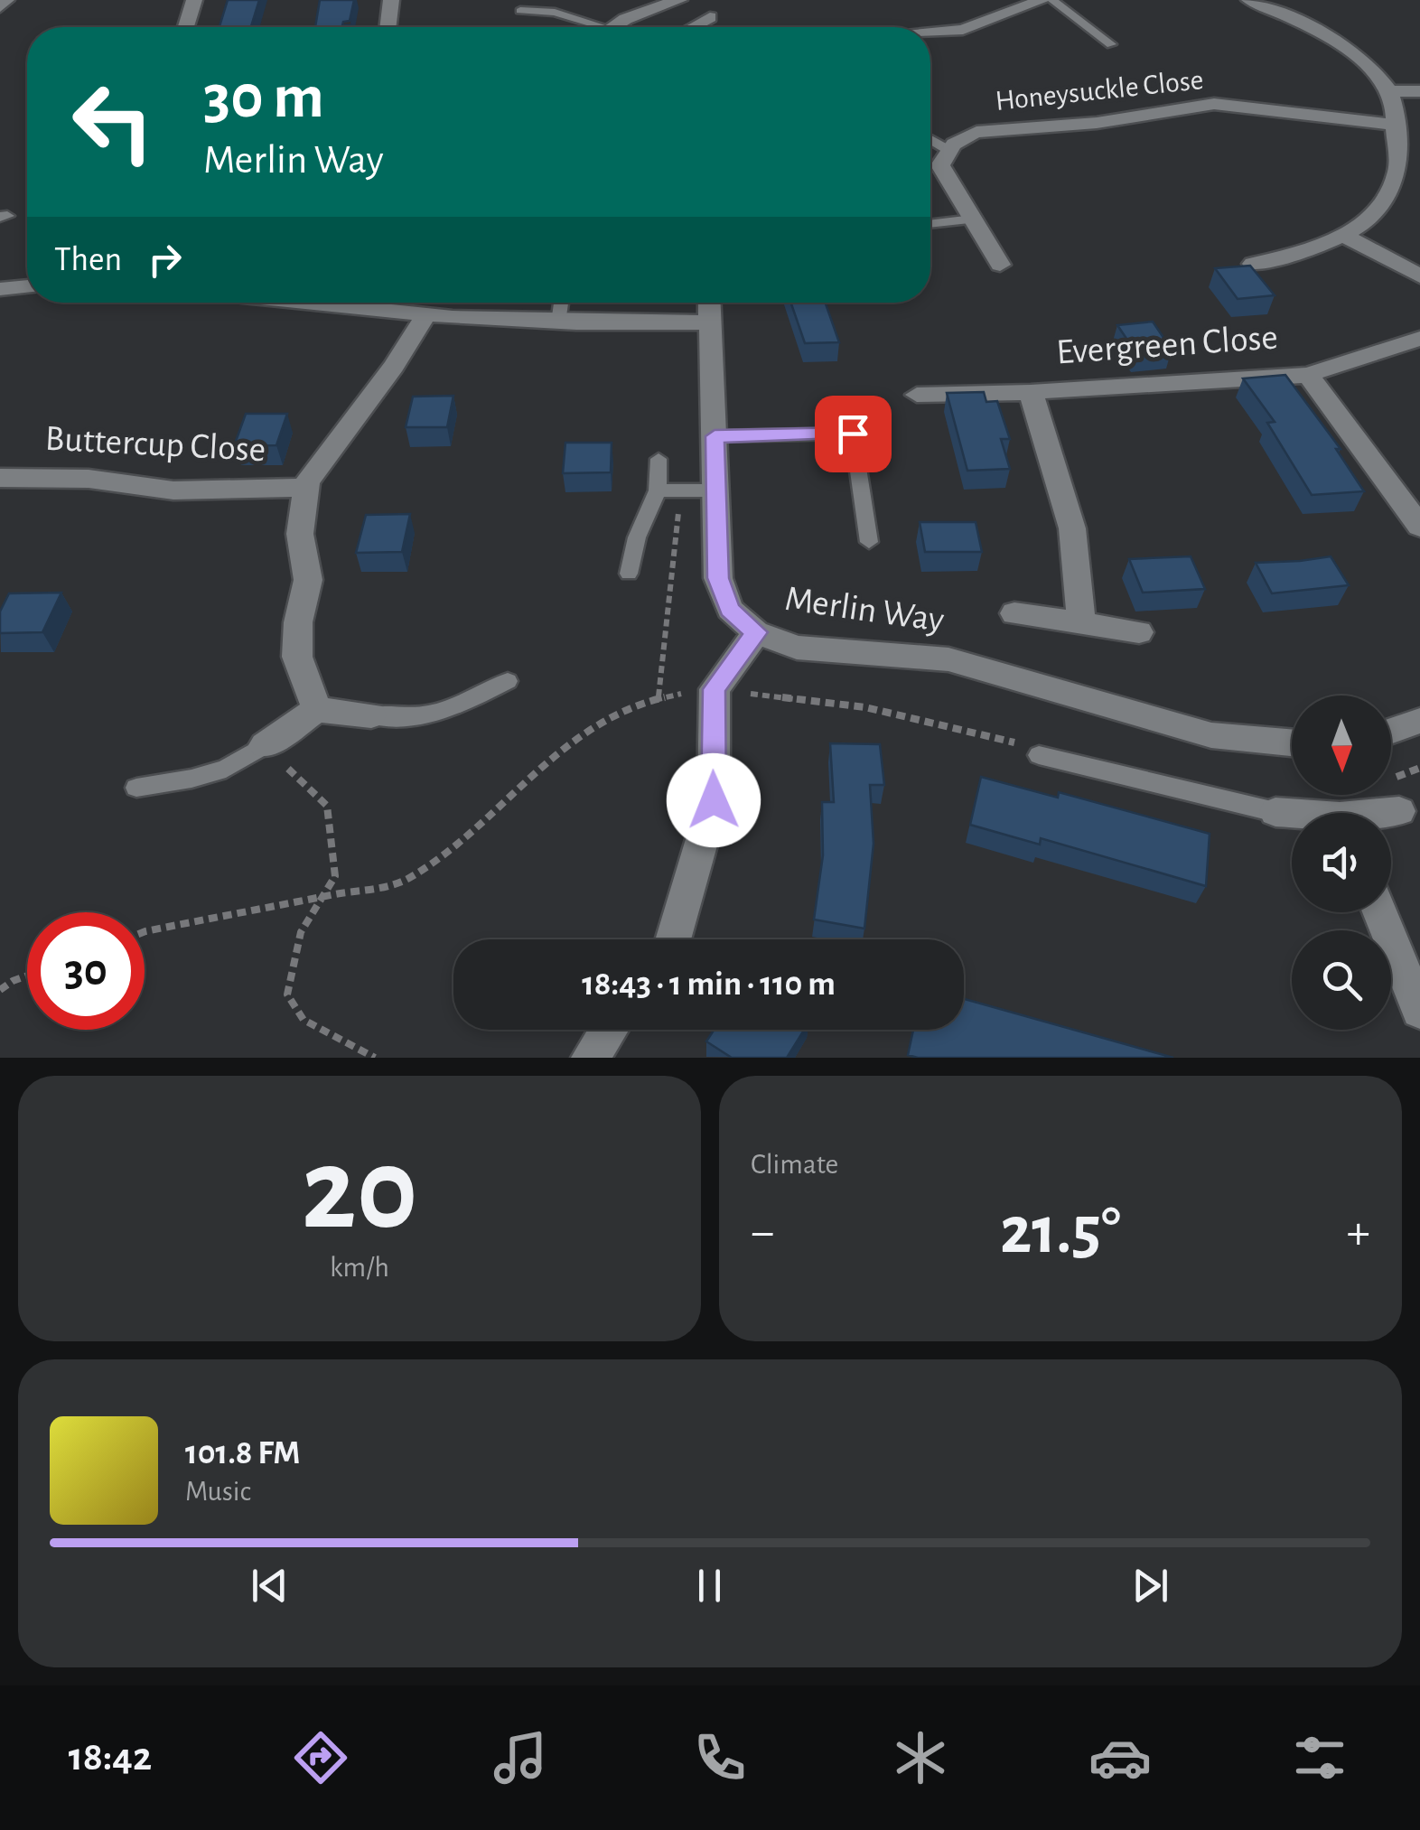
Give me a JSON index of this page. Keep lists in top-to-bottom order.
{
  "streets": {
    "street": [
      "Honeysuckle Close",
      "Evergreen Close",
      "Buttercup Close",
      "Merlin Way"
    ]
  },
  "north": "bottom",
  "page": {
    "turn": ["30 m", "Merlin Way"],
    "then": "Then",
    "limit": "30",
    "trip": "18:43 · 1 min · 110 m",
    "tile": [
      ["20", "km/h"],
      "Climate"
    ],
    "heat": ["−", "21.5°", "+"],
    "song": ["101.8 FM", "Music"],
    "tabs": "18:42"
  }
}
